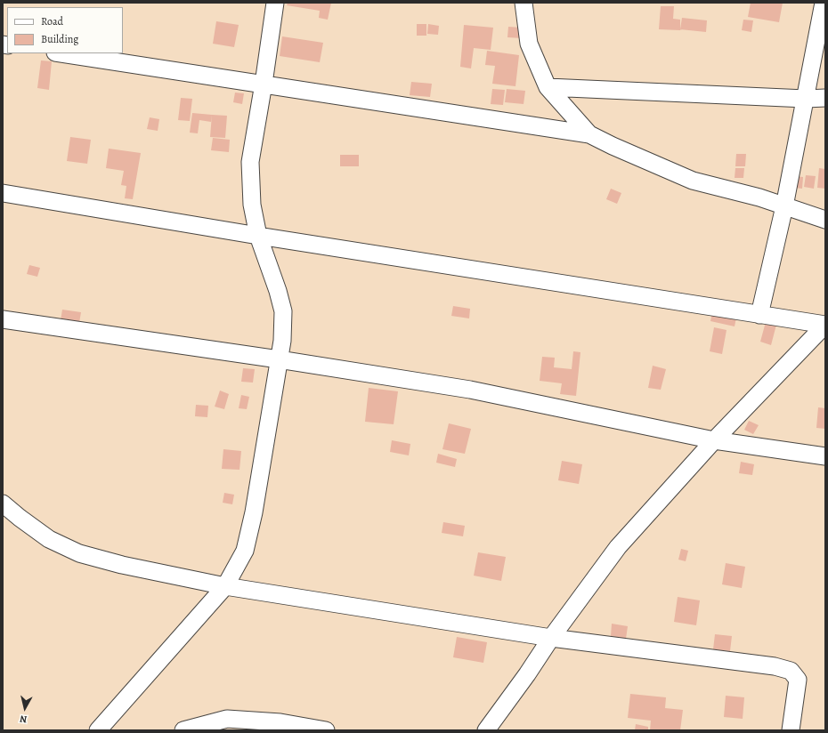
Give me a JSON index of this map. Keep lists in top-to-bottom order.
{
  "legend": ["Road", "Building"],
  "north": "bottom"
}
